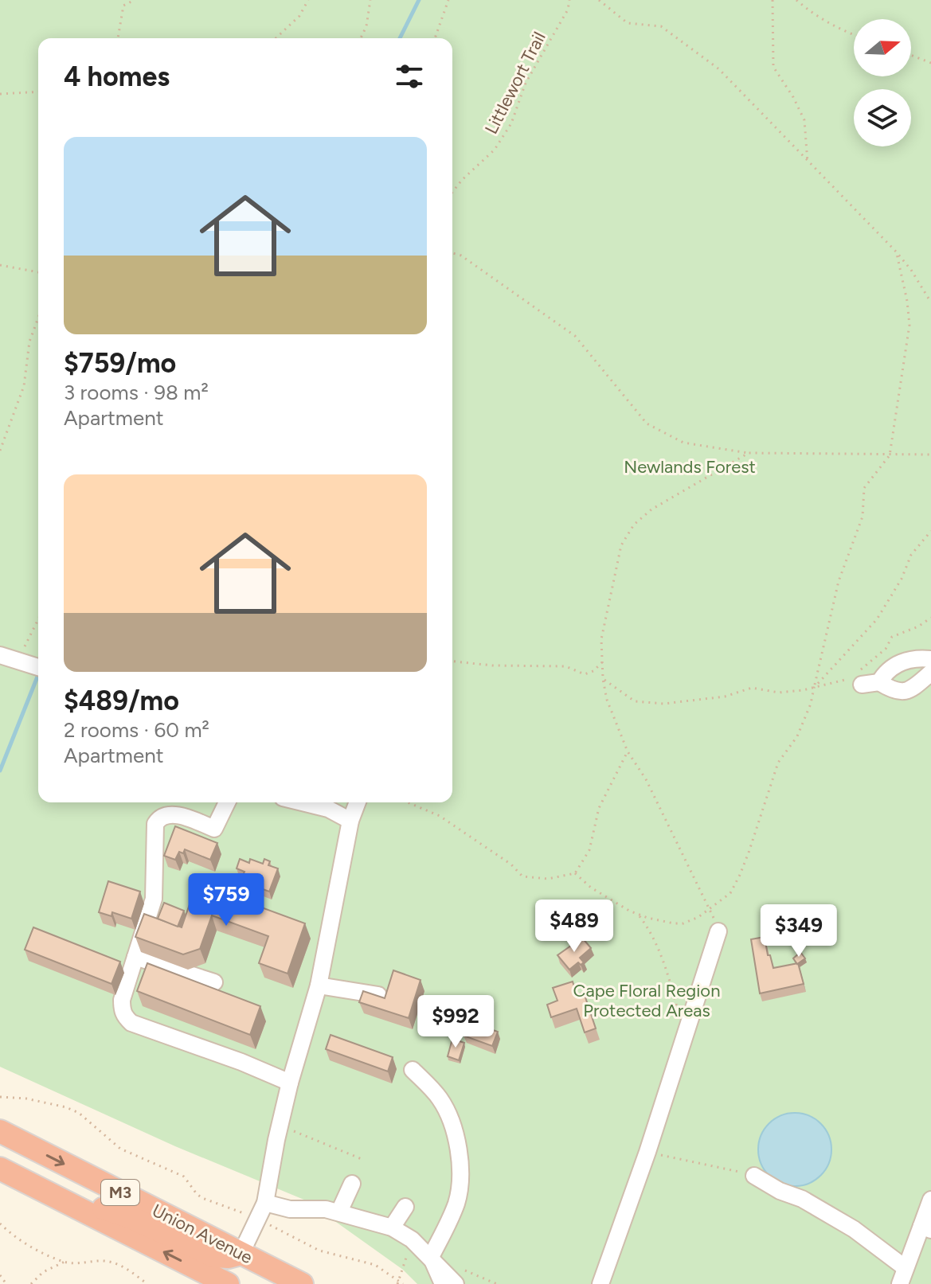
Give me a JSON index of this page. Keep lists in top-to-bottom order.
{
  "streets": {
    "highway": ["M3", "Union Avenue"],
    "path": ["Littlewort Trail"]
  },
  "parks": ["Newlands Forest", "Cape Floral Region Protected Areas"],
  "north": "right",
  "page": {
    "heading": "4 homes",
    "list": [
      {
        "name": "$759/mo",
        "note": "3 rooms · 98 m² · Apartment"
      },
      {
        "name": "$489/mo",
        "note": "2 rooms · 60 m² · Apartment"
      }
    ],
    "price": [
      "$759",
      "$489",
      "$349",
      "$992"
    ]
  }
}
